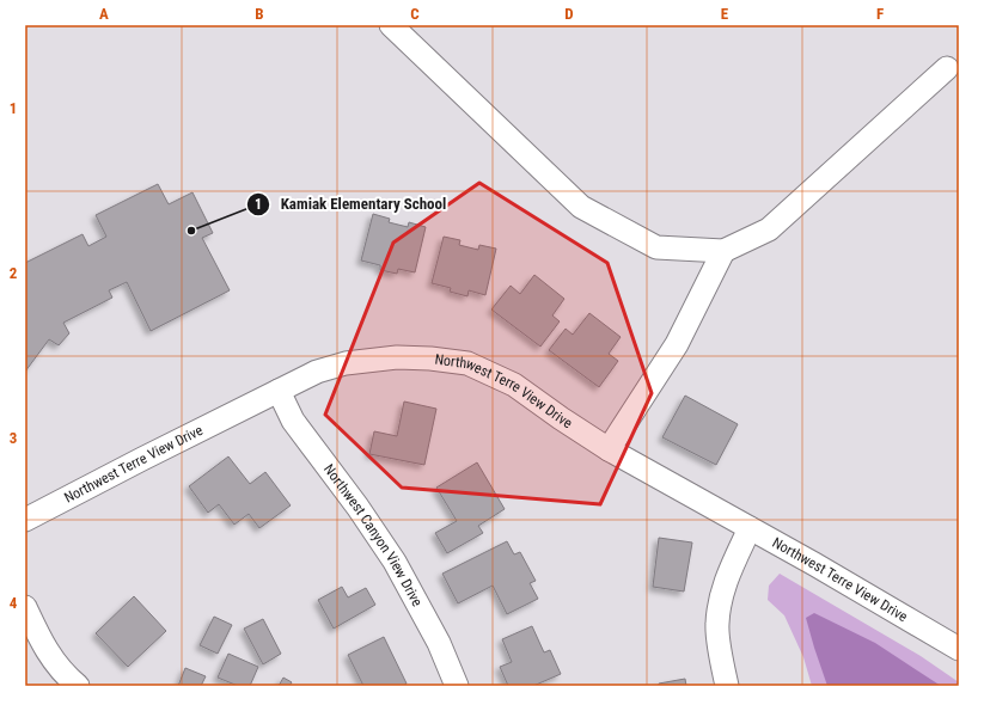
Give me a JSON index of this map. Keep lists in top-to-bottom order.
{
  "streets": {
    "street": ["Northwest Terre View Drive", "Northwest Canyon View Drive"]
  },
  "crossings": [
    ["Northwest Terre View Drive", "Northwest Canyon View Drive"]
  ],
  "places": ["Kamiak Elementary School"],
  "grid": {
    "columns": [
      "A",
      "B",
      "C",
      "D",
      "E",
      "F"
    ],
    "rows": [
      "1",
      "2",
      "3",
      "4"
    ]
  }
}
